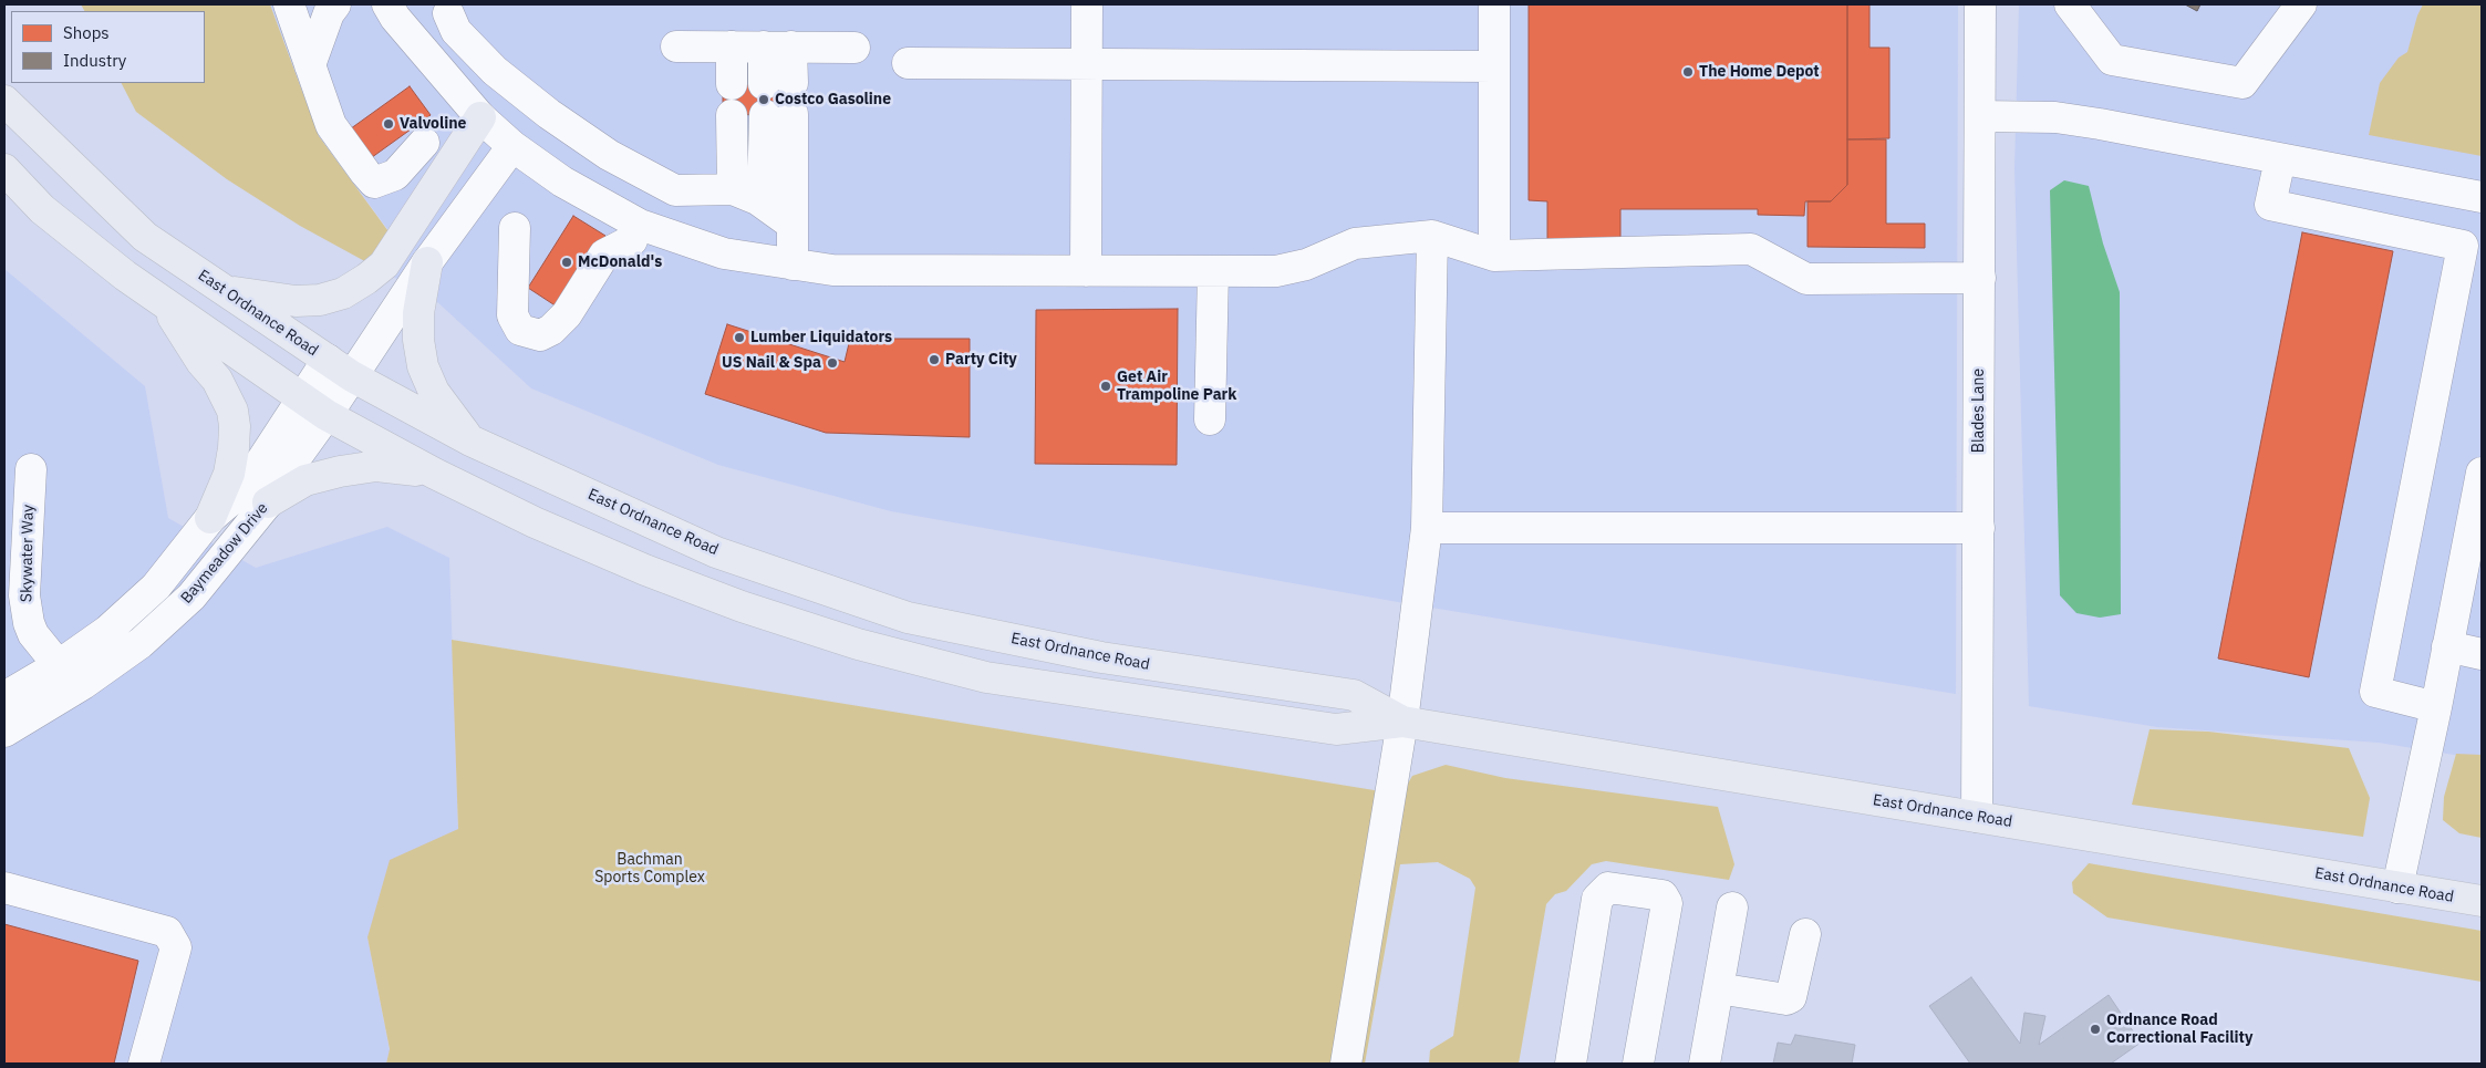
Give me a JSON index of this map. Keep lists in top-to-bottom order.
{
  "streets": {
    "main road": ["East Ordnance Road"],
    "street": ["Blades Lane", "Skywater Way", "Baymeadow Drive"]
  },
  "crossings": [
    ["East Ordnance Road", "Blades Lane"],
    ["East Ordnance Road", "Baymeadow Drive"],
    ["Skywater Way", "Baymeadow Drive"]
  ],
  "parks": ["Bachman Sports Complex"],
  "places": [
    "The Home Depot",
    "Costco Gasoline",
    "Valvoline",
    "McDonald's",
    "Lumber Liquidators",
    "Party City",
    "US Nail & Spa",
    "Get Air Trampoline Park",
    "Ordnance Road Correctional Facility"
  ],
  "legend": ["Shops", "Industry"]
}
